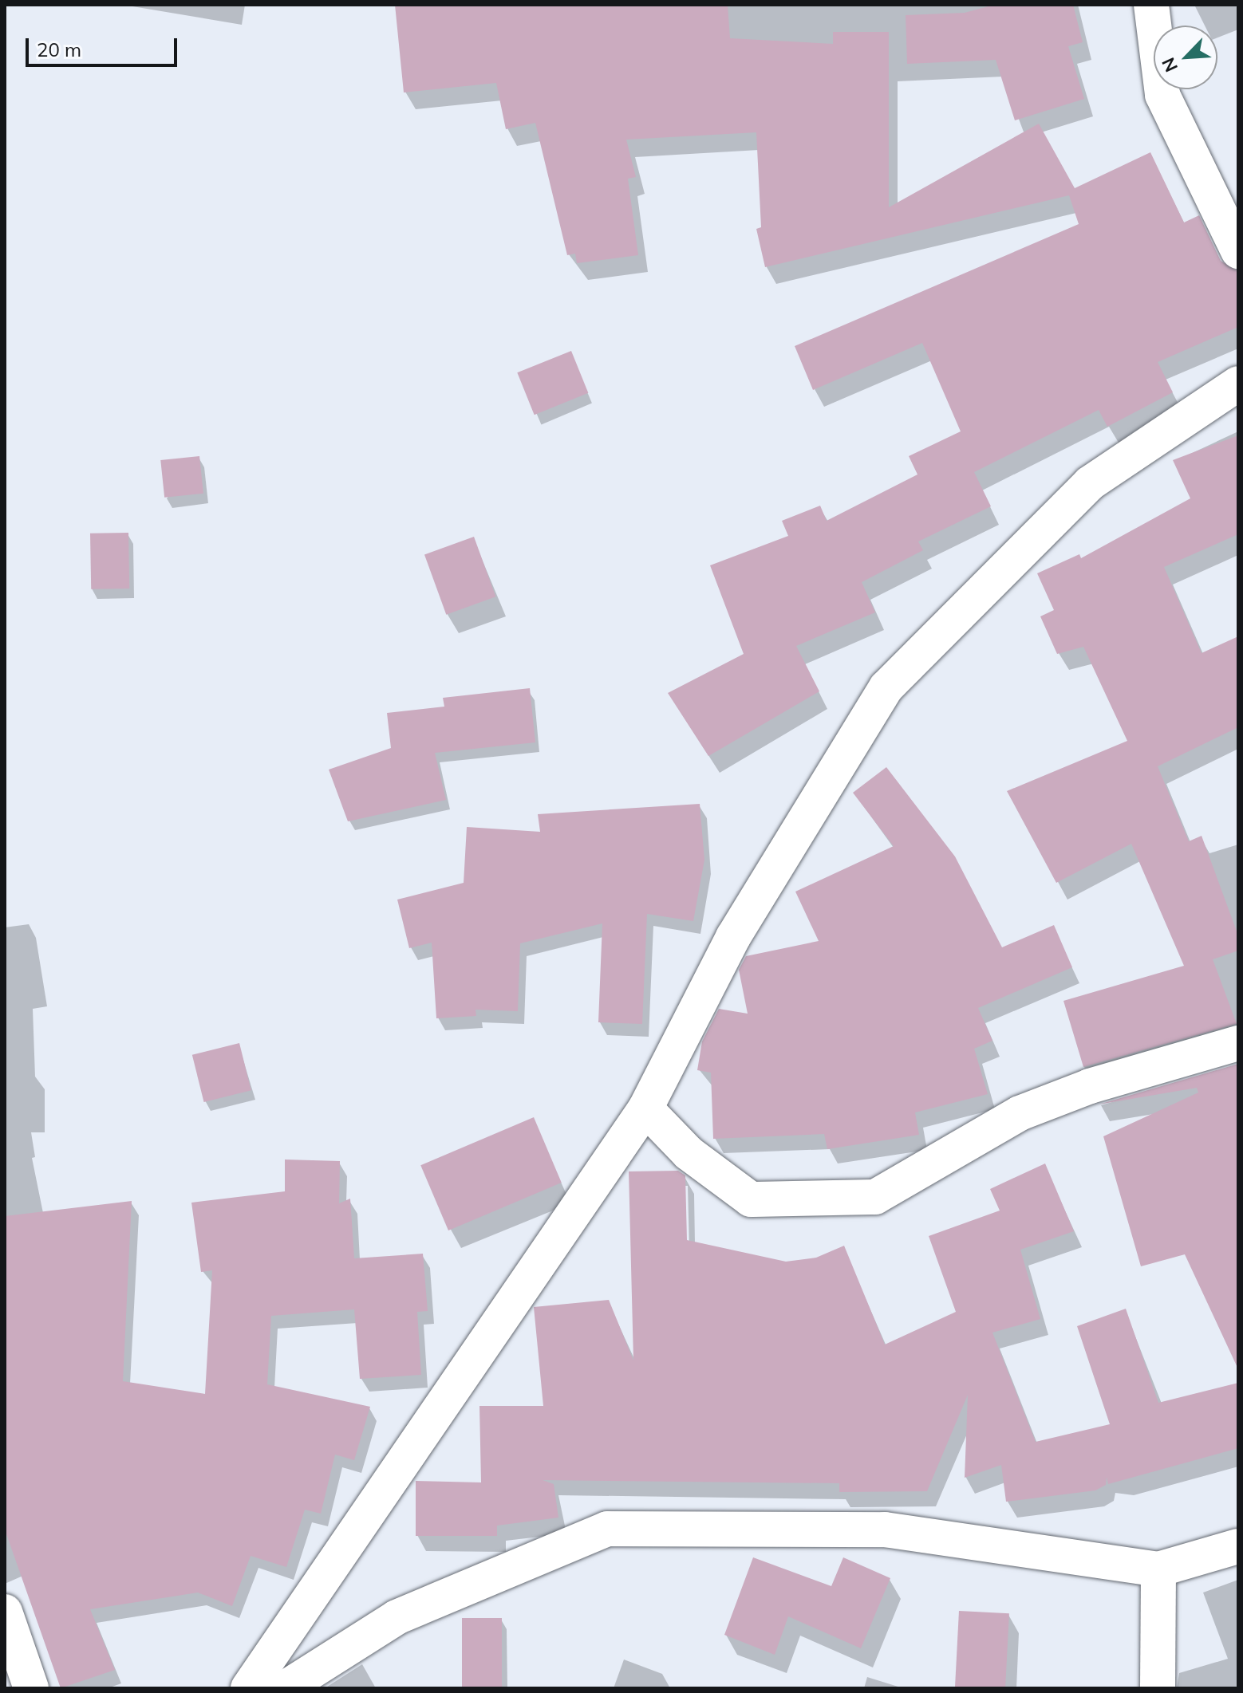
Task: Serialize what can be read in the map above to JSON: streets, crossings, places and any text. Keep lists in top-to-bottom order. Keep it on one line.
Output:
{"scale_bar":"20 m","north":"bottom left"}
